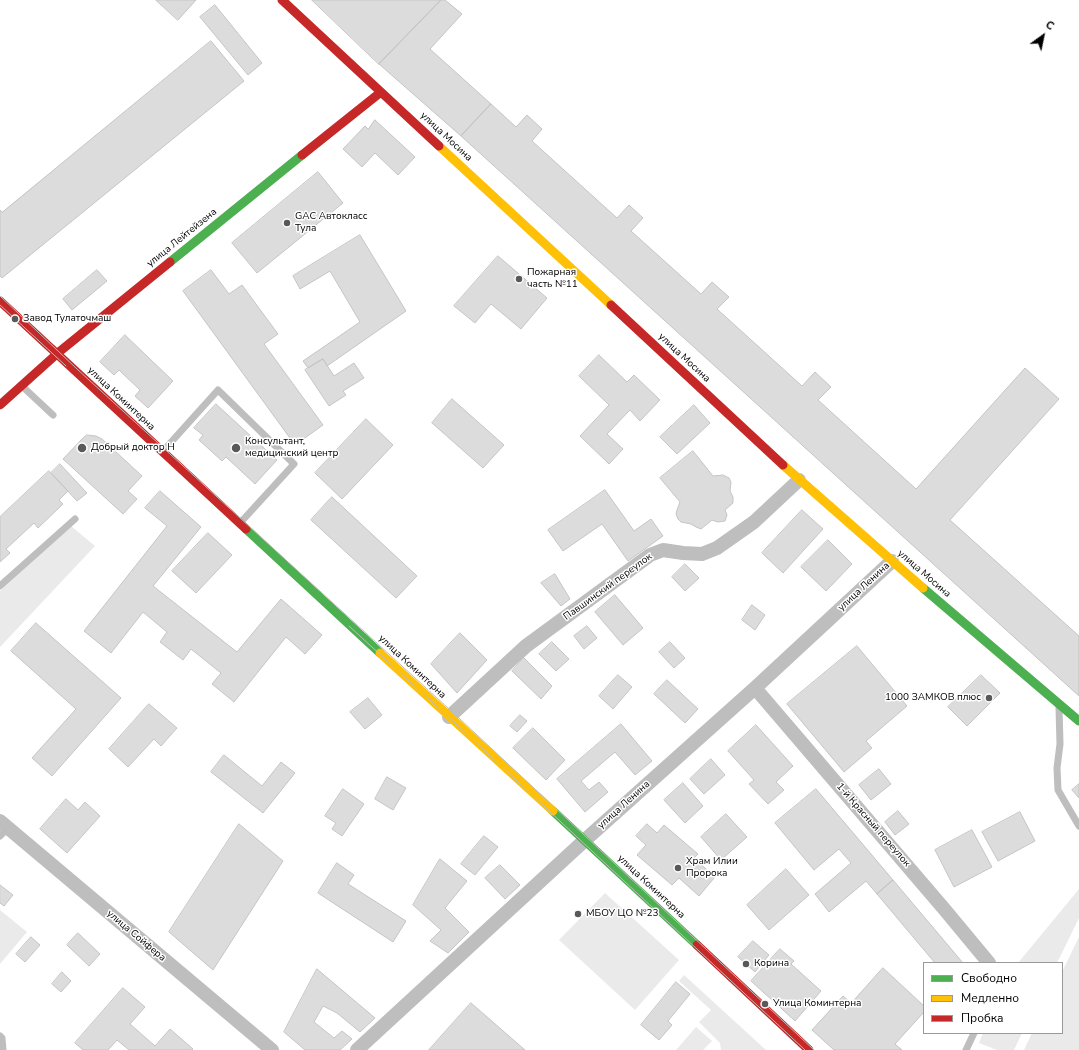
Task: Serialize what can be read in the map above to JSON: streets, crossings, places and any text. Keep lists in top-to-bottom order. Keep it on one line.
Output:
{"streets":{"street":["улица Мосина","улица Лейтейзена","улица Коминтерна","Павшинский переулок","улица Ленина","1-й Красный переулок","улица Сойфера"]},"crossings":[["улица Мосина","улица Лейтейзена"],["улица Мосина","Павшинский переулок"],["улица Мосина","улица Ленина"],["улица Лейтейзена","улица Коминтерна"],["улица Коминтерна","Павшинский переулок"],["улица Коминтерна","улица Ленина"],["улица Ленина","1-й Красный переулок"]],"places":["GAC Автокласс Тула","Пожарная часть №11","Завод Тулаточмаш","Добрый доктор Н","Консультант, медицинский центр","1000 ЗАМКОВ плюс","Храм Илии Пророка","МБОУ ЦО №23","Корина","Улица Коминтерна"],"legend":["Свободно","Медленно","Пробка"],"north":"top right"}
